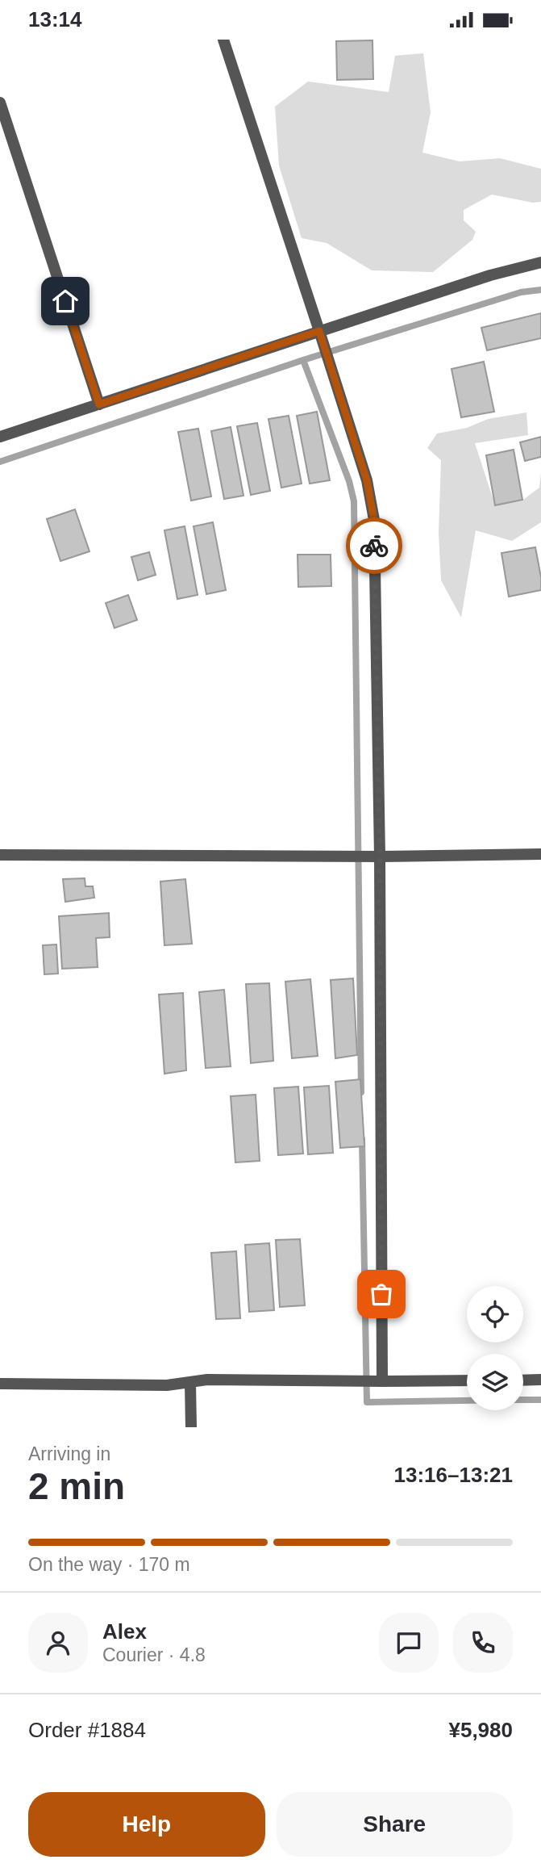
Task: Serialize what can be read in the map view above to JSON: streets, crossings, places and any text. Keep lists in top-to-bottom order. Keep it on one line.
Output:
{"page":{"status":"13:14","heading":["2 min","Arriving in","13:16–13:21"],"panel":["Alex","Courier · 4.8","Order #1884","¥5,980"],"bar":"On the way · 170 m","buttons":["Help","Share"]}}
